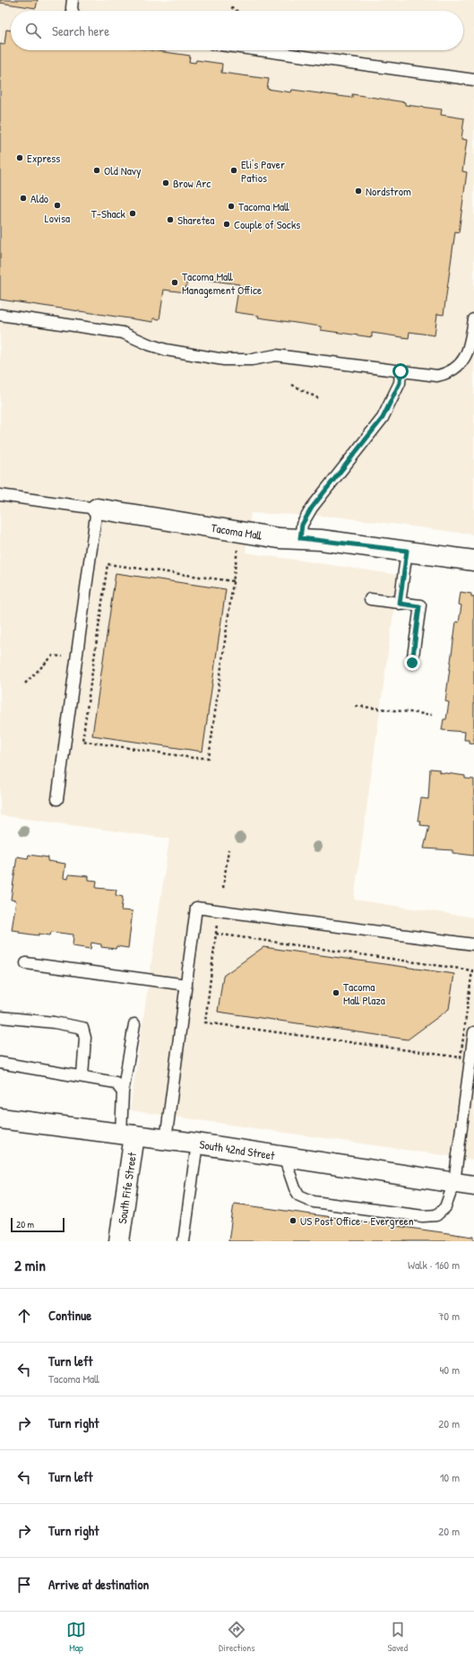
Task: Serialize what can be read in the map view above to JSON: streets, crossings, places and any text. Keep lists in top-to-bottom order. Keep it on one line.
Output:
{"streets":{"street":["Tacoma Mall","South 42nd Street","South Fife Street"]},"crossings":[["South 42nd Street","South Fife Street"]],"places":["Express","Old Navy","Eli's Paver Patios","Brow Arc","Nordstrom","Aldo","Lovisa","Tacoma Mall","T-Shack","Sharetea","Couple of Socks","Tacoma Mall Management Office","Tacoma Mall Plaza","US Post Office - Evergreen"],"scale_bar":"20 m","page":{"search":"Search here","scale":"20 m","heading":["2 min","Walk · 160 m"],"list":[["Continue","70 m"],["Turn left","Tacoma Mall","40 m"],["Turn right","20 m"],["Turn left","10 m"],["Turn right","20 m"],"Arrive at destination"],"nav":["Map","Directions","Saved"]}}
